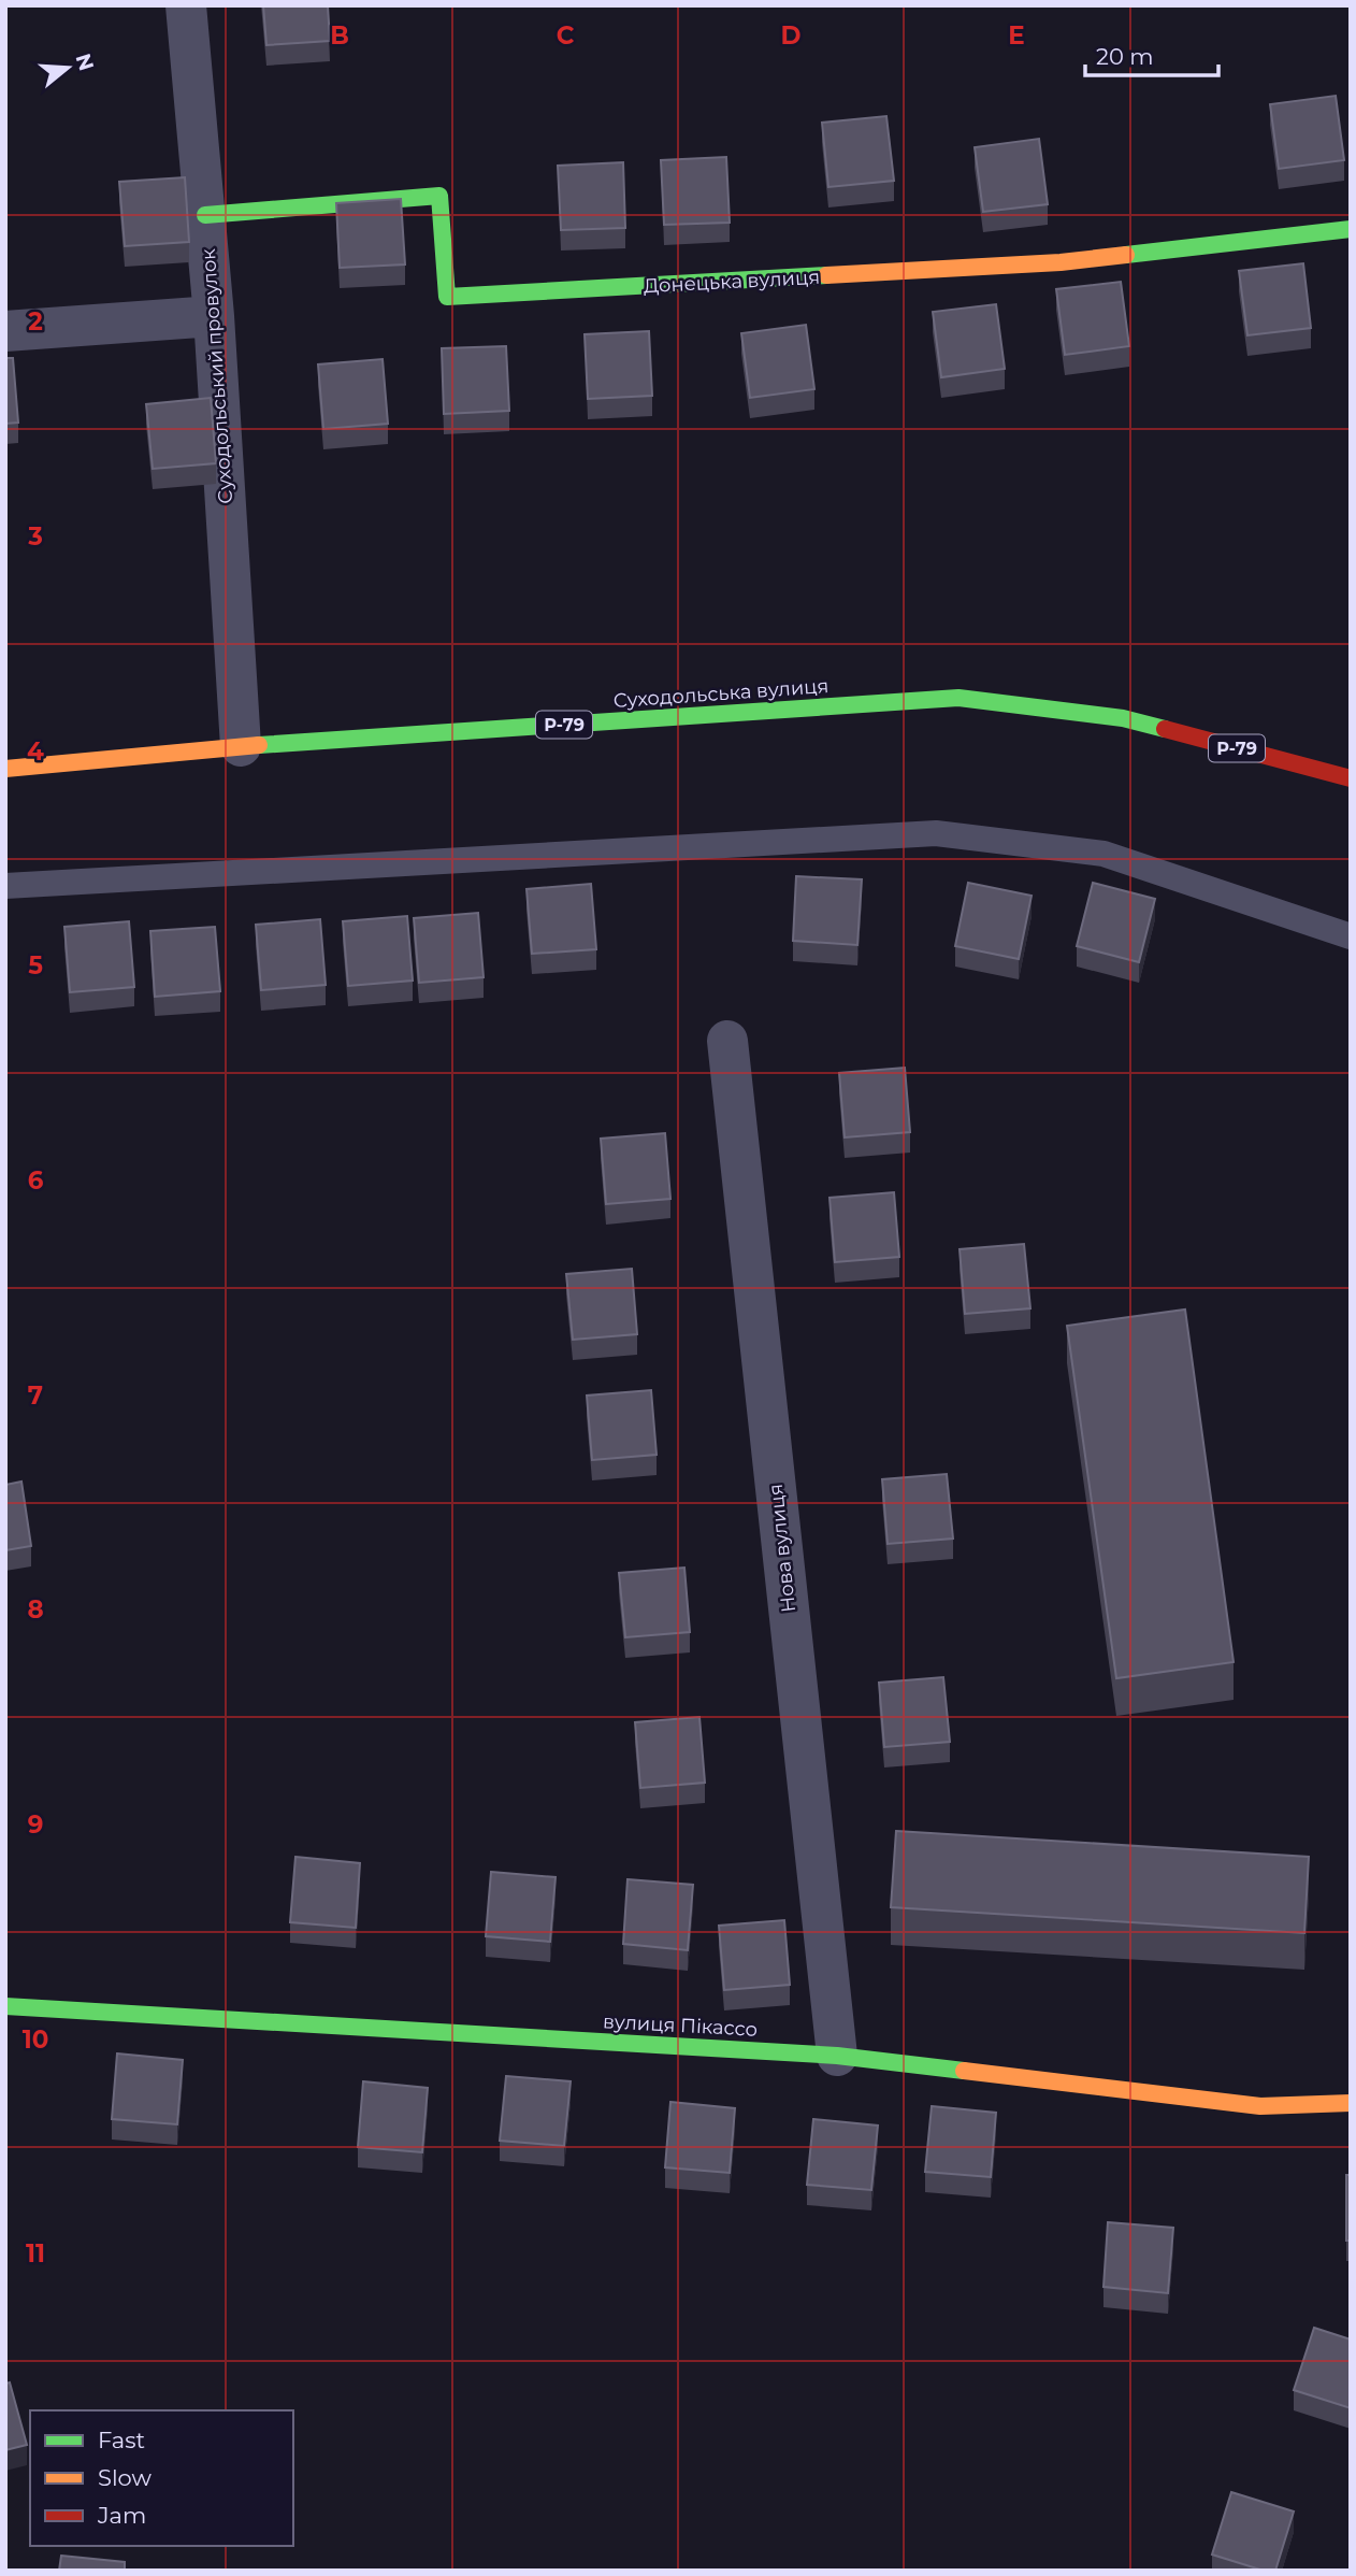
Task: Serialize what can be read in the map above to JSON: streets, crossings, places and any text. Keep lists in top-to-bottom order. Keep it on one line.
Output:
{"streets":{"street":["Донецька вулиця","Суходольський провулок","Суходольська вулиця","Р-79","Нова вулиця","вулиця Пікассо"]},"crossings":[["Донецька вулиця","Суходольський провулок"],["Суходольський провулок","Суходольська вулиця"],["Нова вулиця","вулиця Пікассо"]],"legend":["Fast","Slow","Jam"],"scale_bar":"20 m","north":"right","grid":{"columns":["B","C","D","E"],"rows":["2","3","4","5","6","7","8","9","10","11"]}}
